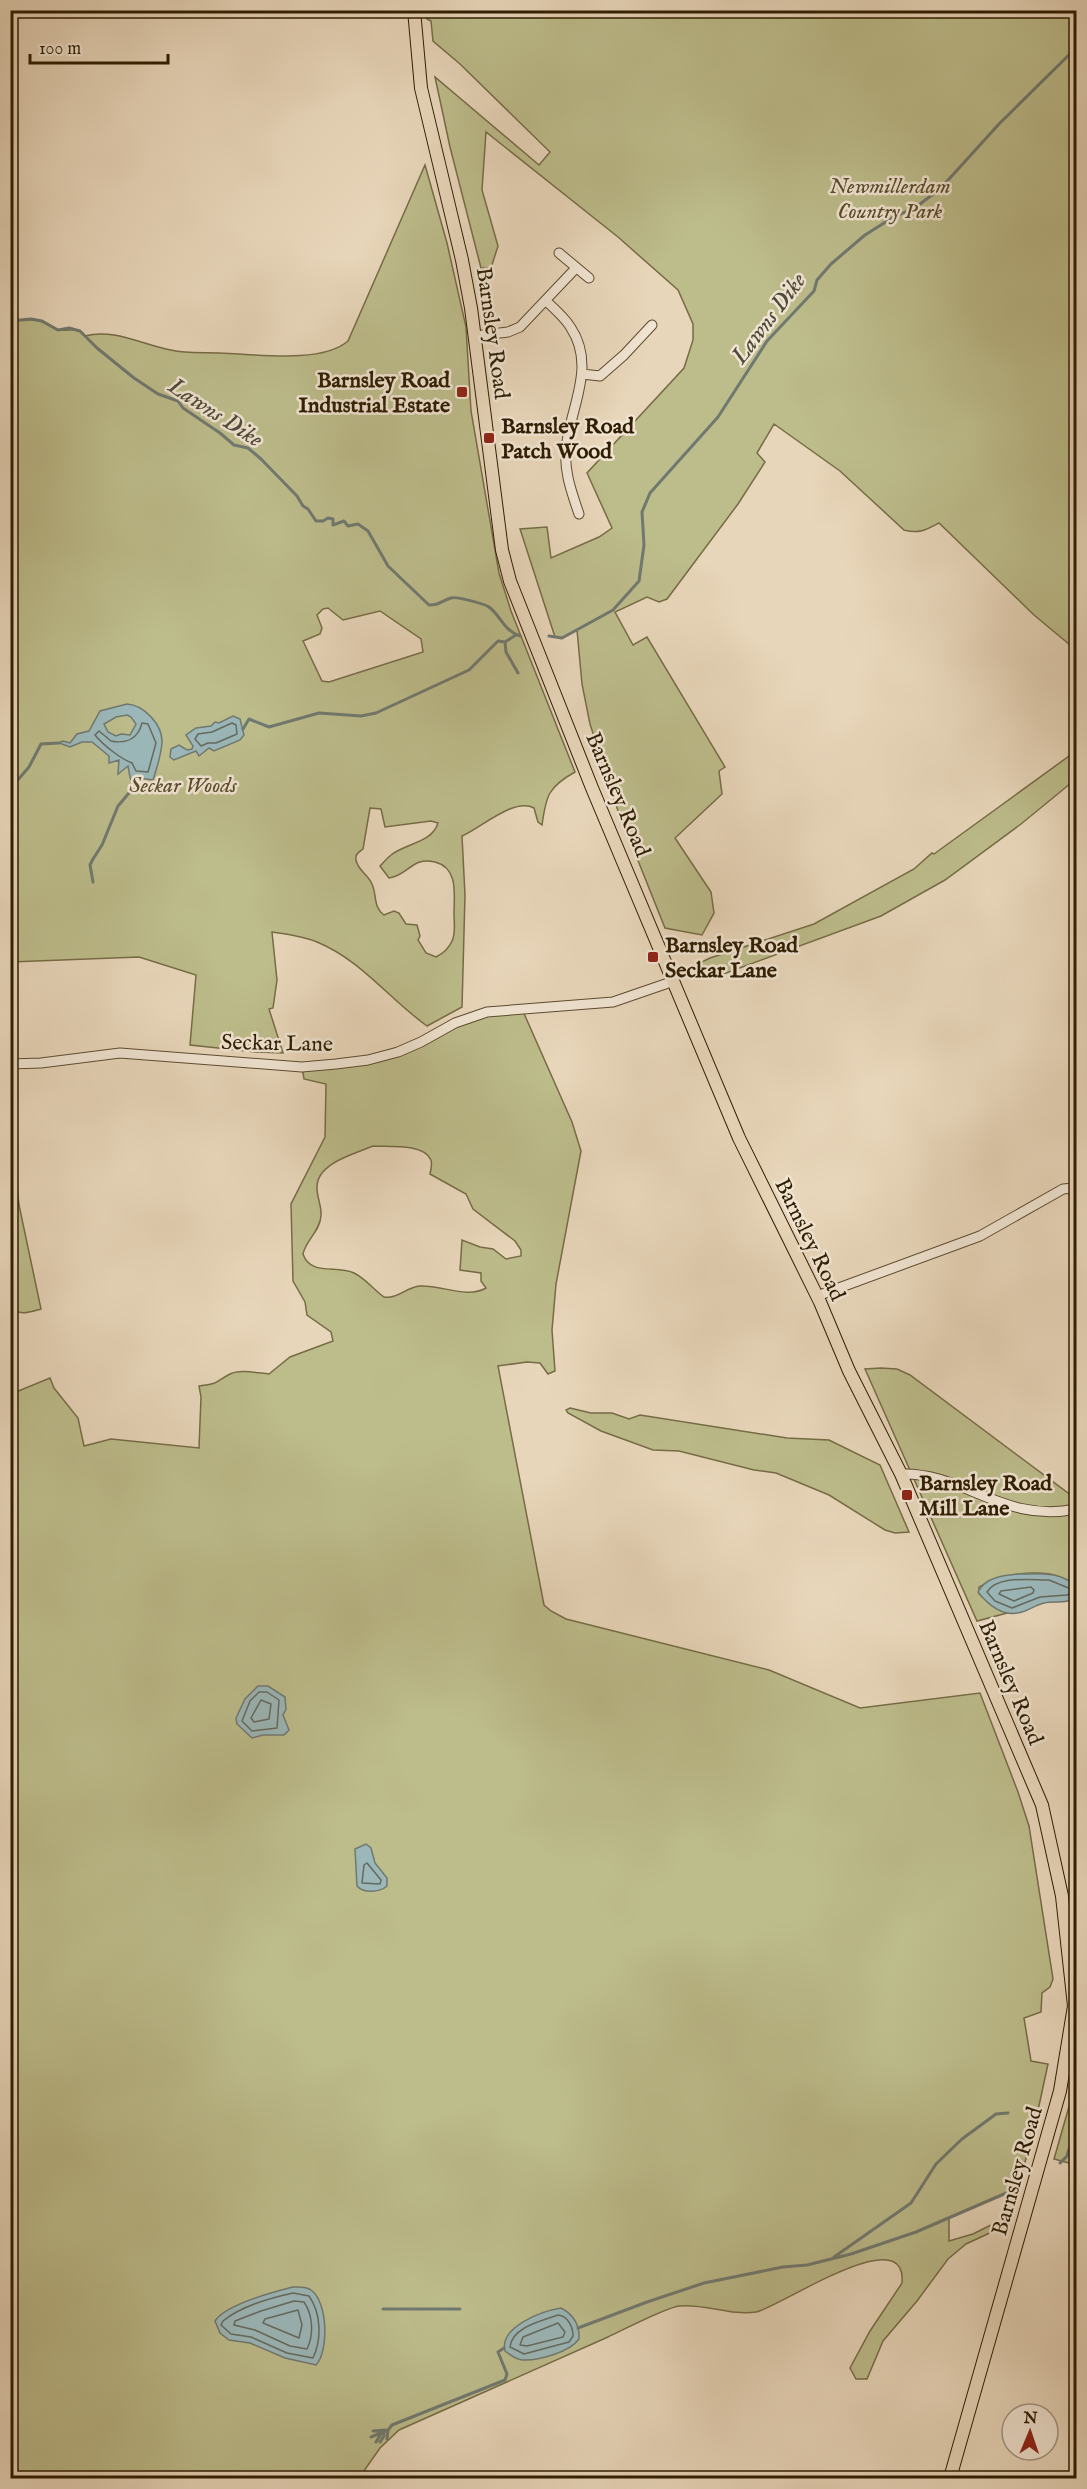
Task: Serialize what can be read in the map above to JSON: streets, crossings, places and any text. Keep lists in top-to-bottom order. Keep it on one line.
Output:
{"streets":{"main road":["Barnsley Road"],"street":["Seckar Lane"]},"crossings":[["Barnsley Road","Seckar Lane"]],"water":["Lawns Dike"],"parks":["Newmillerdam Country Park","Seckar Woods"],"places":{"transit":["Barnsley Road Industrial Estate","Barnsley Road Patch Wood","Barnsley Road Seckar Lane","Barnsley Road Mill Lane"]},"scale_bar":"100 m","north":"top"}
